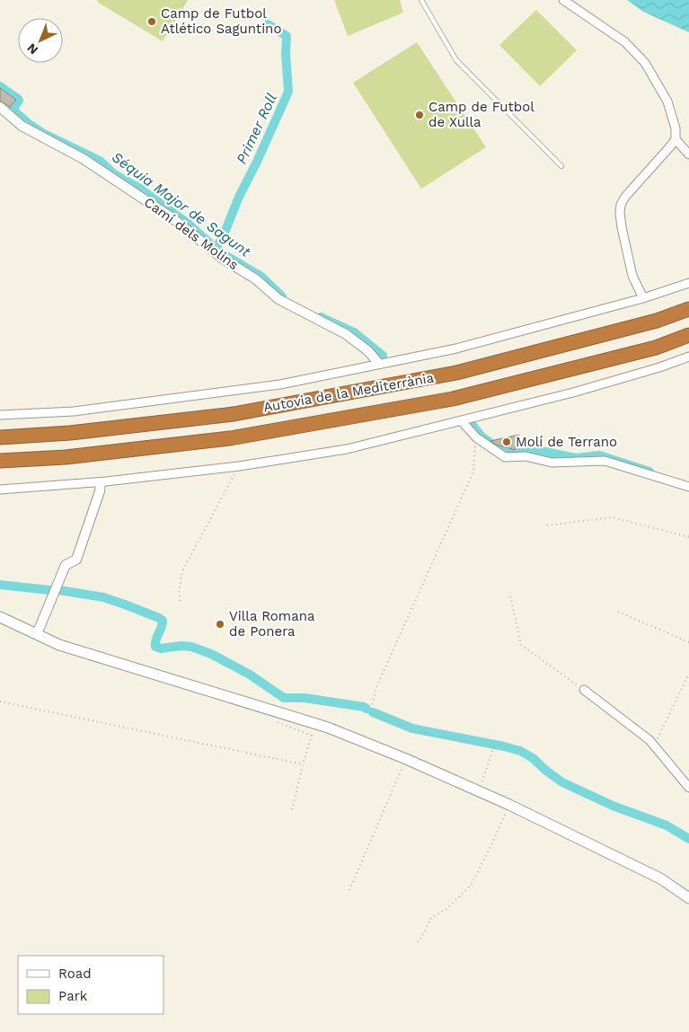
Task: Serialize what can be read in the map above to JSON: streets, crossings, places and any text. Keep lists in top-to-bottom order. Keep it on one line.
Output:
{"streets":{"highway":["Autovia de la Mediterrània"],"street":["Camí dels Molins"]},"water":["Primer Roll","Séquia Major de Sagunt"],"places":["Camp de Futbol Atlético Saguntino","Camp de Futbol de Xulla","Molí de Terrano","Villa Romana de Ponera"],"legend":["Road","Park"],"north":"bottom left"}
